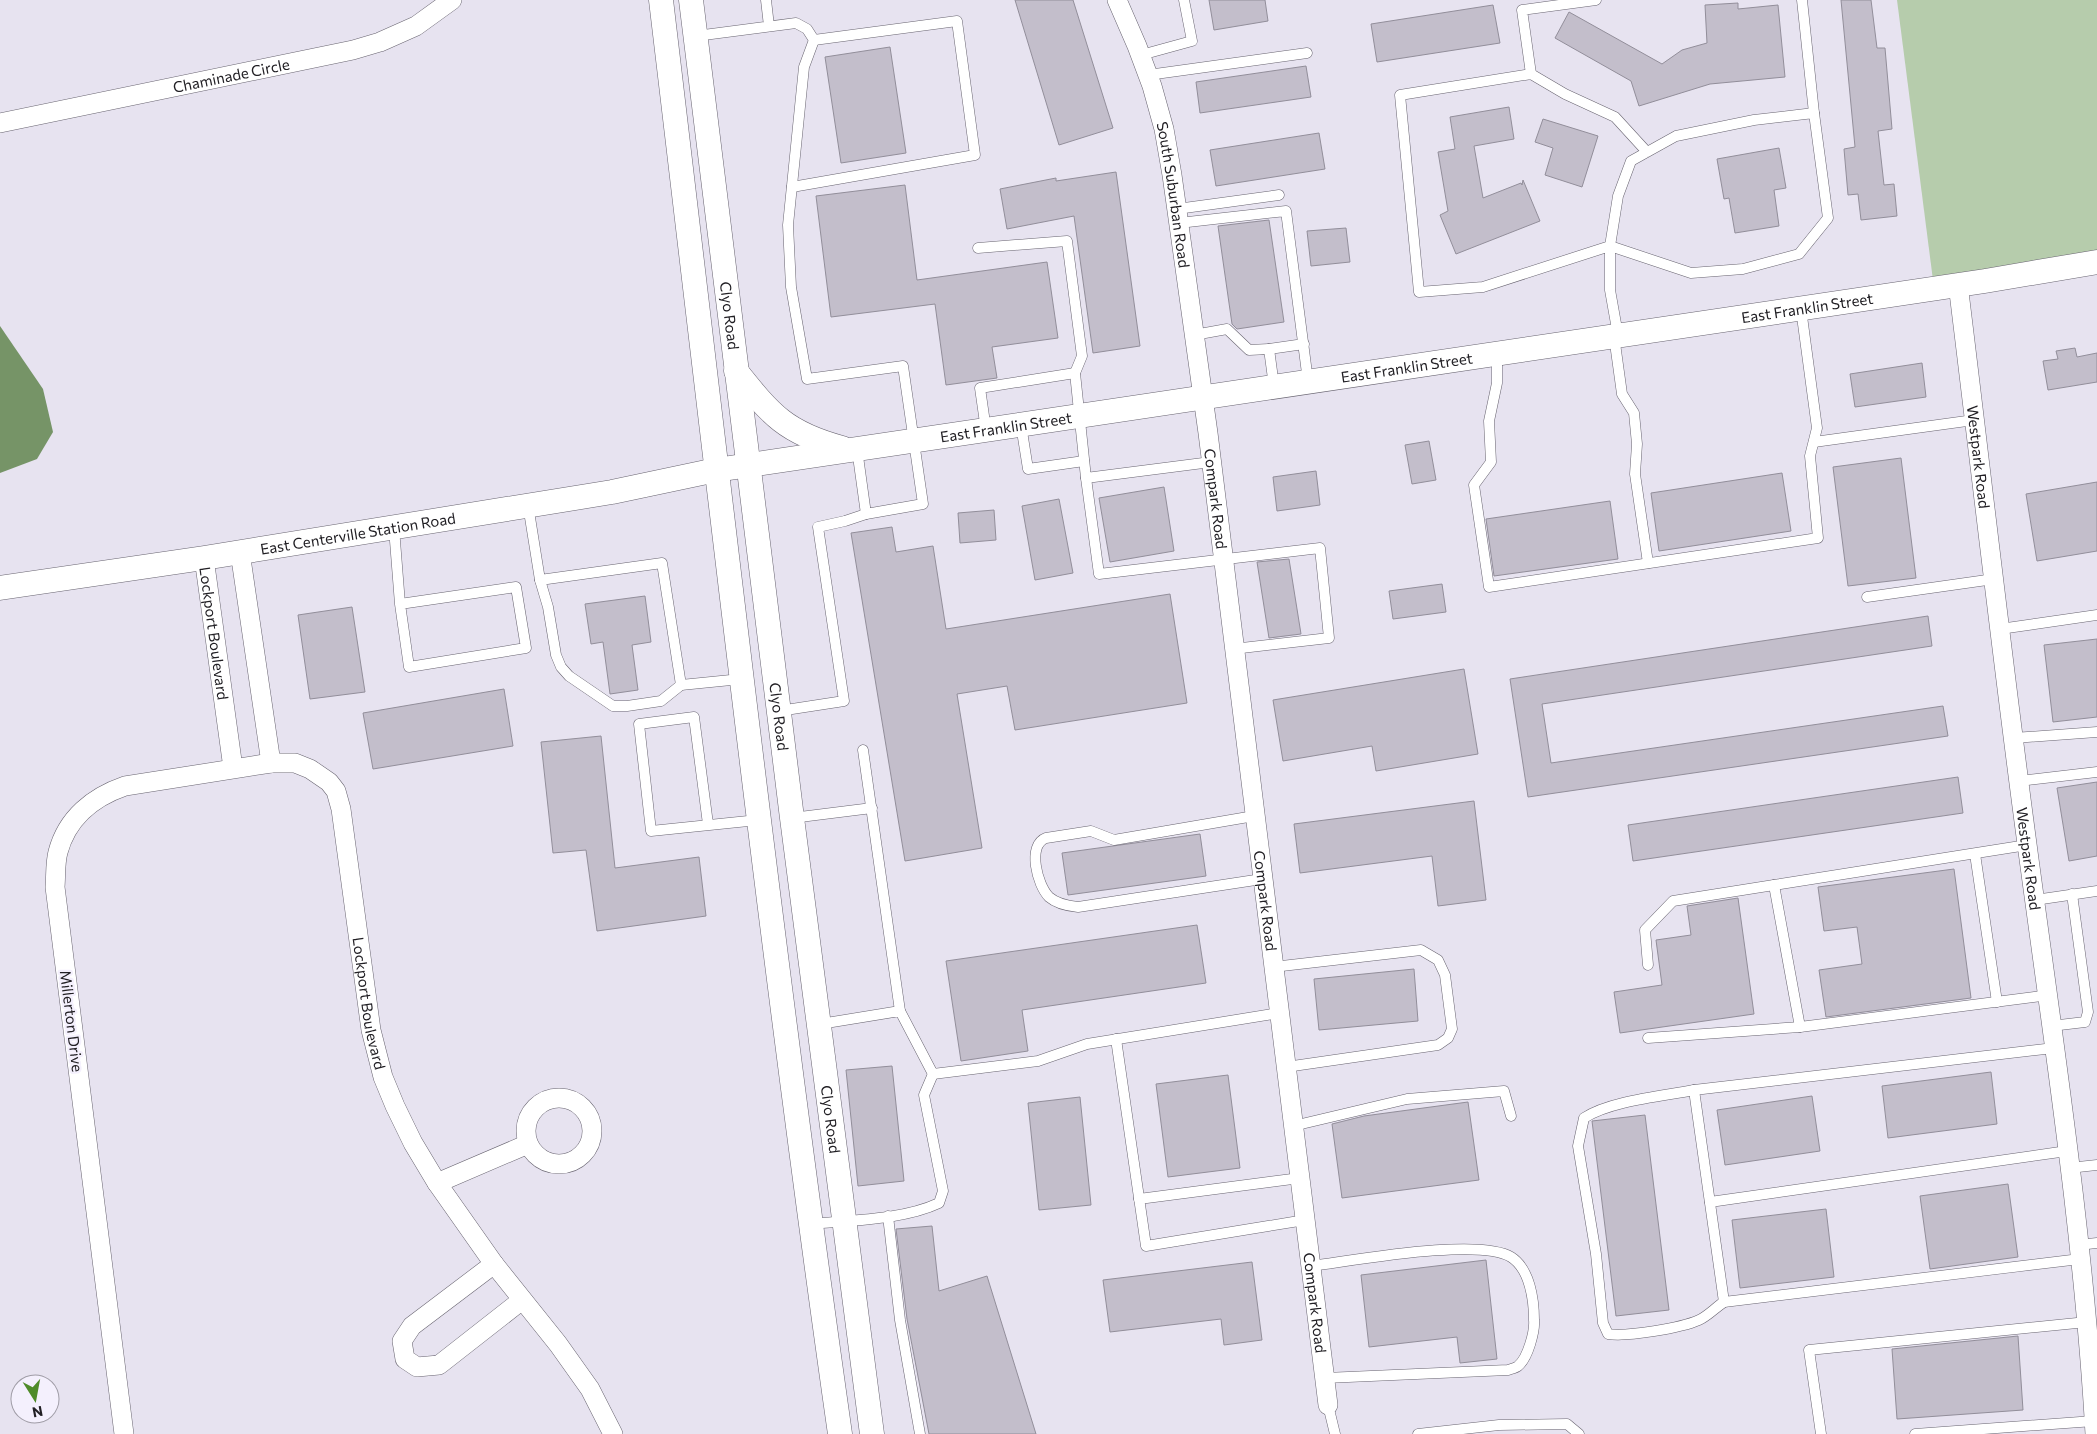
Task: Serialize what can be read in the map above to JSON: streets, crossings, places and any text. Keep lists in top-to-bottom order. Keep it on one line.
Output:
{"streets":{"street":["Chaminade Circle","South Suburban Road","East Franklin Street","Clyo Road","Westpark Road","Compark Road","East Centerville Station Road","Lockport Boulevard","Millerton Drive"]},"crossings":[["South Suburban Road","East Franklin Street"],["South Suburban Road","Compark Road"],["East Franklin Street","Clyo Road"],["East Franklin Street","Westpark Road"],["East Franklin Street","Compark Road"],["East Franklin Street","East Centerville Station Road"],["East Centerville Station Road","Lockport Boulevard"],["Lockport Boulevard","Millerton Drive"]],"north":"bottom"}
